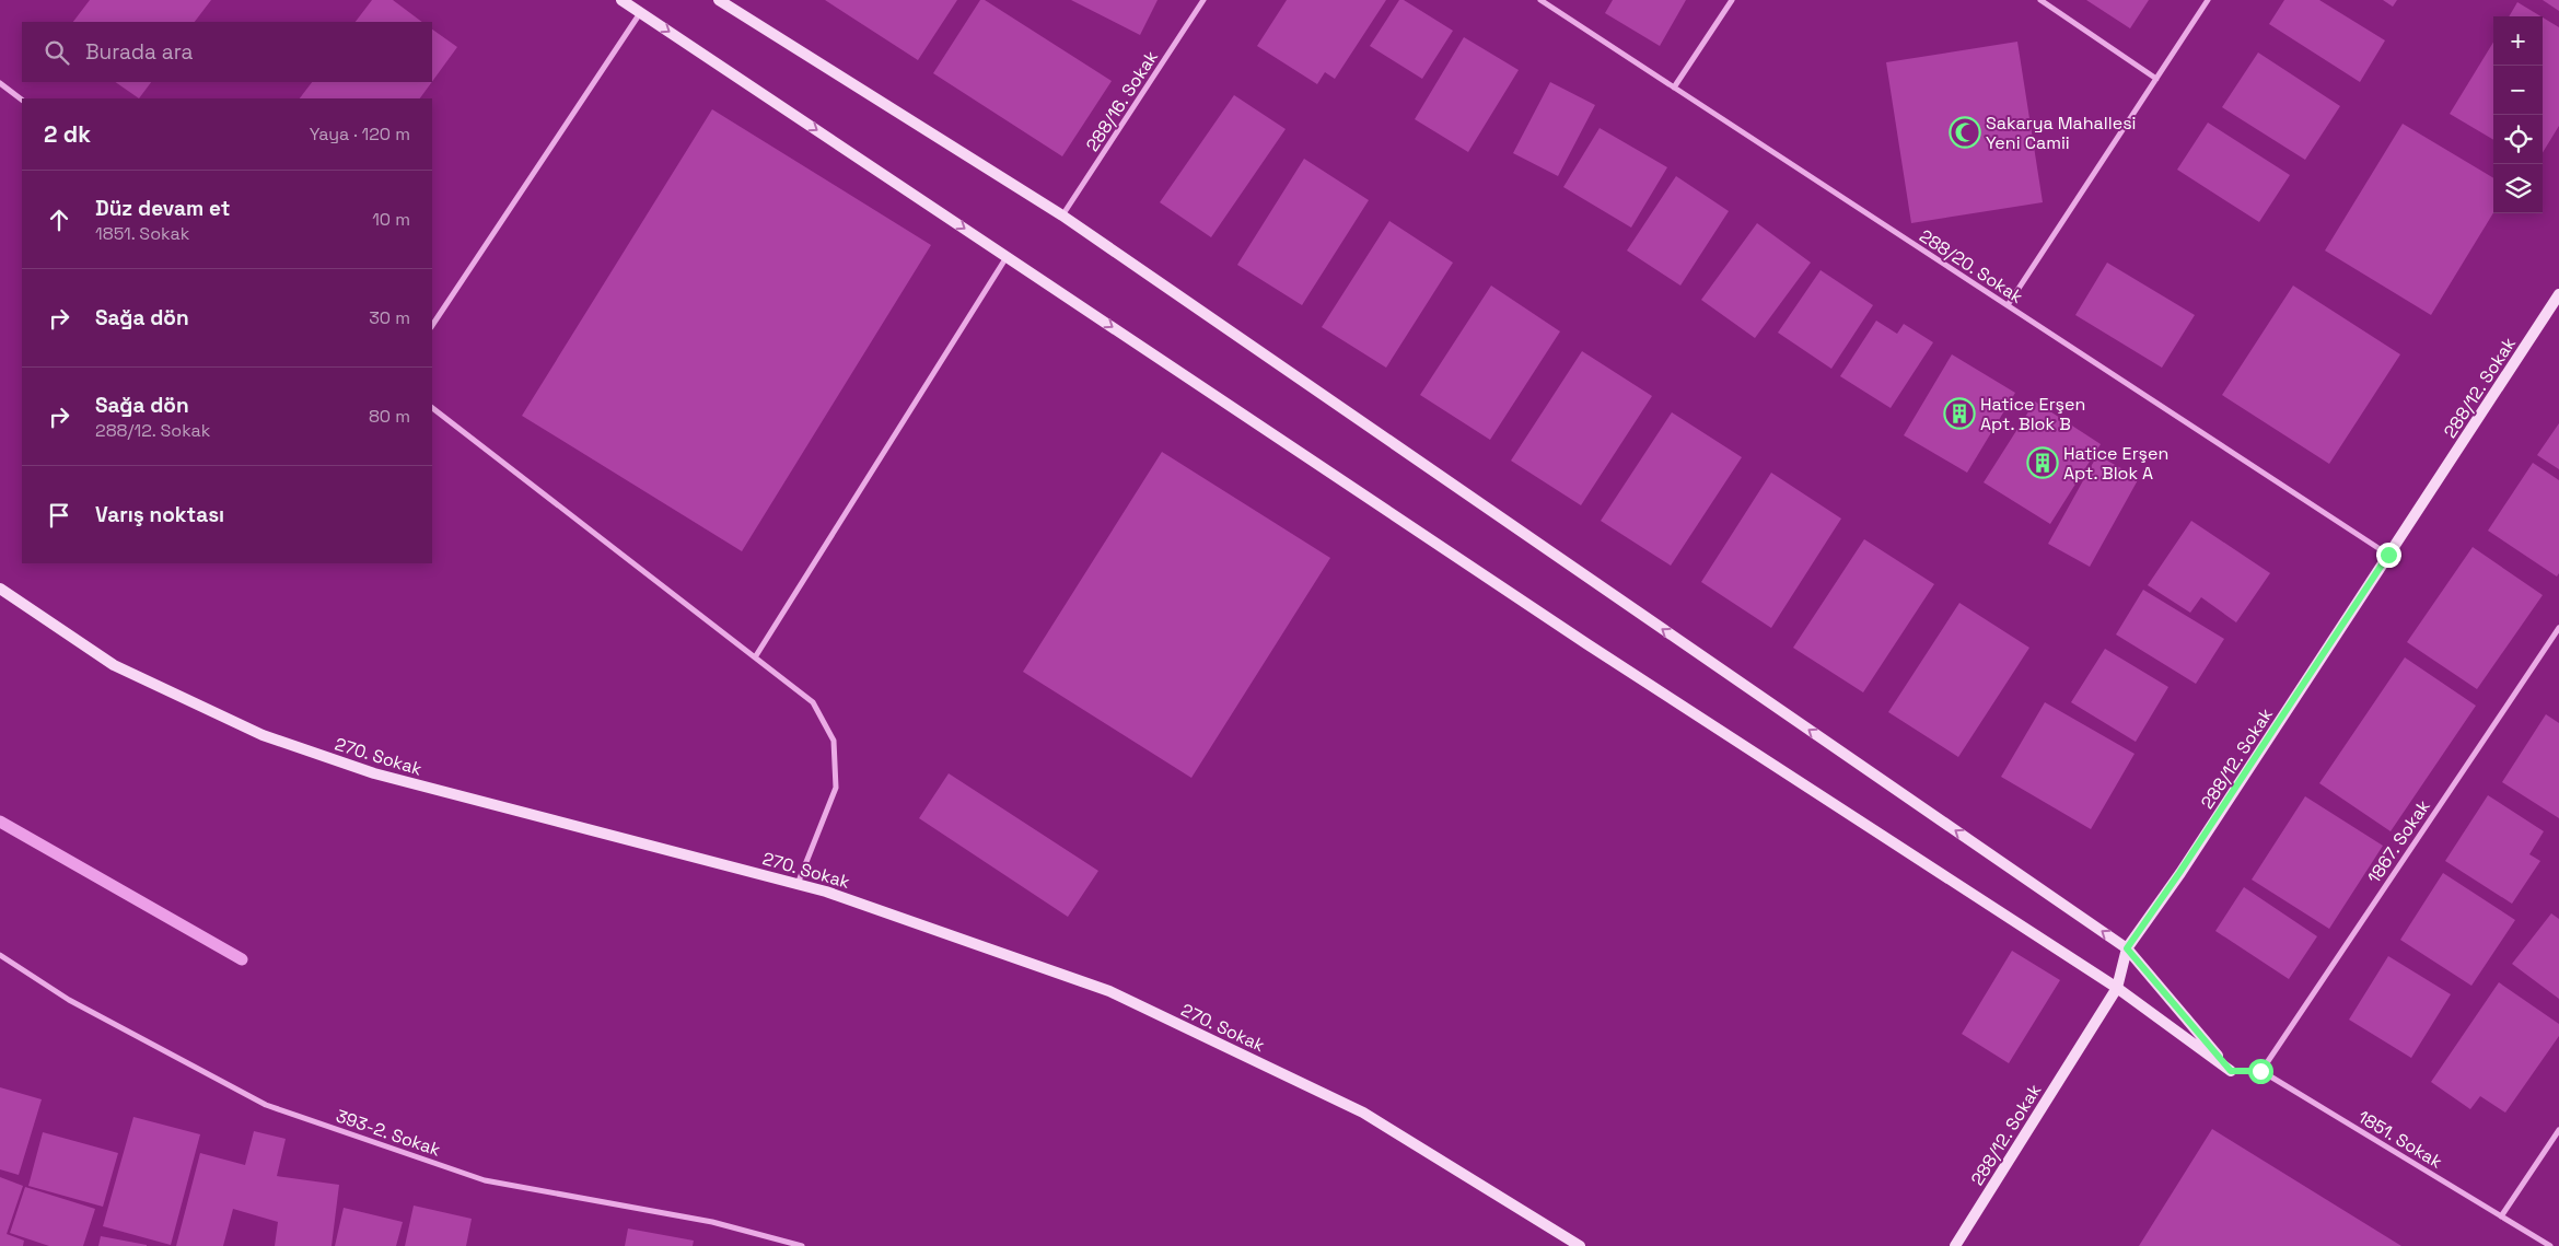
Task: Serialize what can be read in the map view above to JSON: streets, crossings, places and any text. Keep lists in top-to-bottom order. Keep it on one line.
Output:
{"streets":{"street":["288/16. Sokak","288/20. Sokak","288/12. Sokak","270. Sokak","1867. Sokak","393-2. Sokak","1851. Sokak"]},"crossings":[["288/20. Sokak","288/12. Sokak"],["1867. Sokak","1851. Sokak"]],"places":{"mosque":["Sakarya Mahallesi Yeni Camii"],"building":["Hatice Erşen Apt. Blok B","Hatice Erşen Apt. Blok A"]},"page":{"map_buttons":["+","−"],"search":"Burada ara","heading":["2 dk","Yaya · 120 m"],"list":[["Düz devam et","1851. Sokak","10 m"],["Sağa dön","30 m"],["Sağa dön","288/12. Sokak","80 m"],"Varış noktası"]}}
